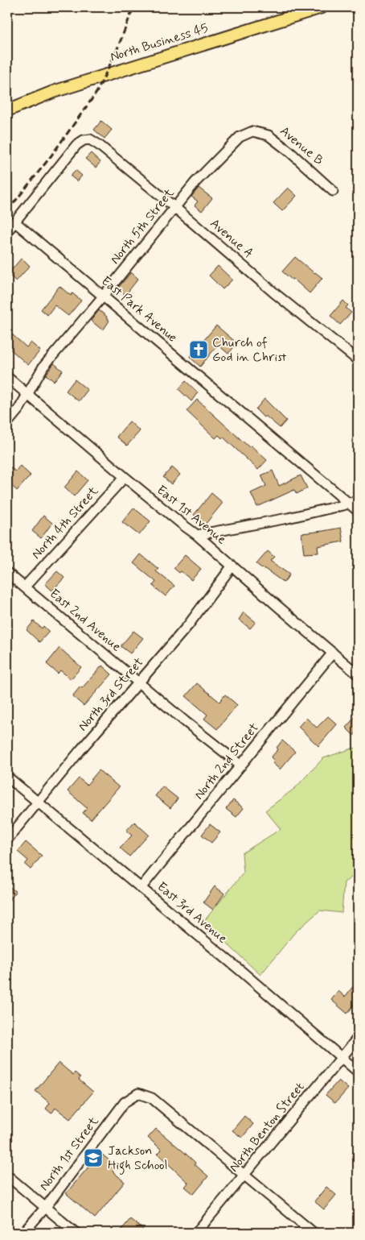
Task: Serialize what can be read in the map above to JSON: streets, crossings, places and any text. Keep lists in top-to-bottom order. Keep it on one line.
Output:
{"streets":{"main road":["North Business 45"],"street":["Avenue B","North 5th Street","Avenue A","East Park Avenue","East 1st Avenue","North 4th Street","East 2nd Avenue","North 3rd Street","North 2nd Street","East 3rd Avenue","North Benton Street","North 1st Street"]},"crossings":[["Avenue B","North 5th Street"],["North 5th Street","Avenue A"],["North 5th Street","East Park Avenue"],["North 5th Street","East 1st Avenue"],["Avenue A","East Park Avenue"],["East 1st Avenue","North 4th Street"],["East 1st Avenue","North 3rd Street"],["East 1st Avenue","North 2nd Street"],["North 4th Street","East 2nd Avenue"],["East 2nd Avenue","North 3rd Street"],["East 2nd Avenue","North 2nd Street"],["North 3rd Street","East 3rd Avenue"],["North 2nd Street","East 3rd Avenue"],["East 3rd Avenue","North Benton Street"],["North Benton Street","North 1st Street"]],"places":{"church":["Church of God in Christ"],"school or university":["Jackson High School"]}}
